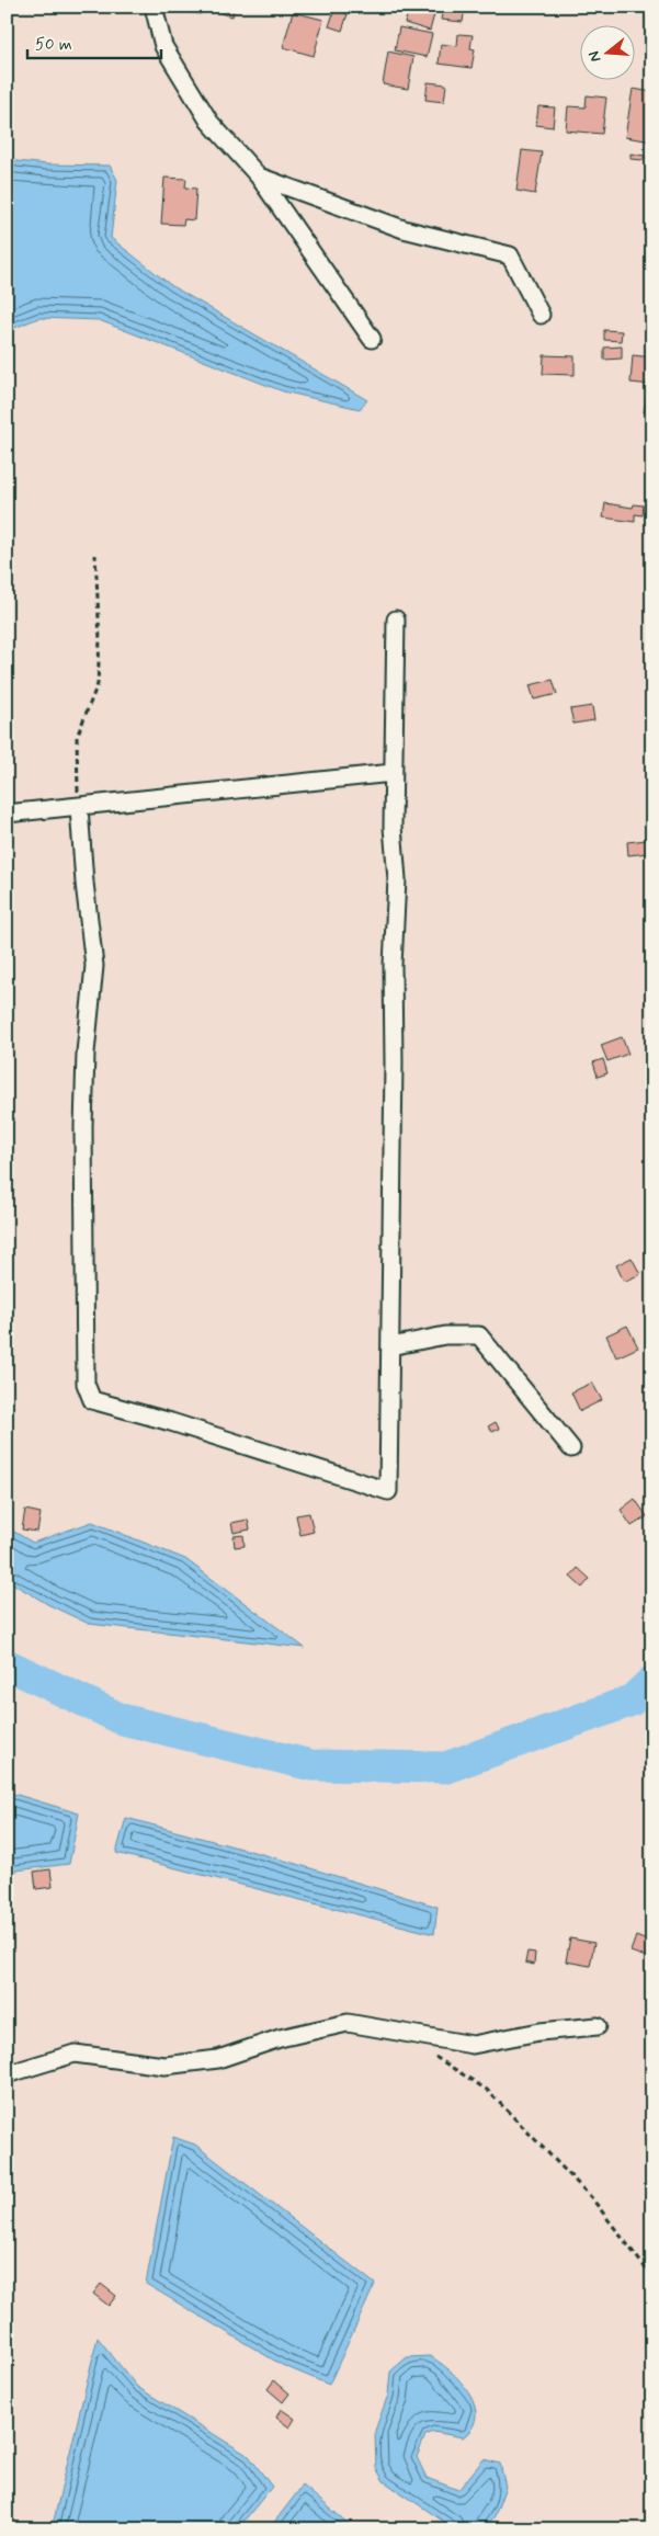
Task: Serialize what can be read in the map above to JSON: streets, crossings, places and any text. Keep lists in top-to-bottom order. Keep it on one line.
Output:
{"scale_bar":"50 m","north":"left"}
